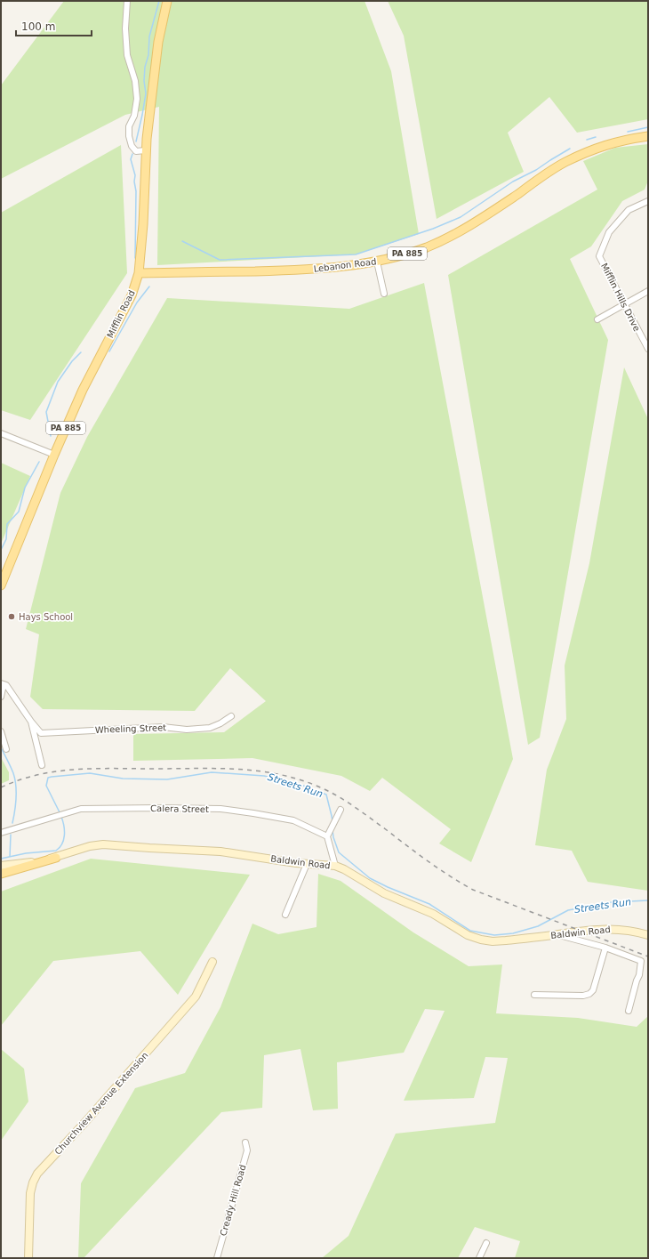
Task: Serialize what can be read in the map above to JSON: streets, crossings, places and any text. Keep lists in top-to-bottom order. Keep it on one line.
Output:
{"streets":{"main road":["PA 885","Lebanon Road","Mifflin Road","Baldwin Road","Churchview Avenue Extension"],"street":["Mifflin Hills Drive","Wheeling Street","Calera Street","Cready Hill Road"]},"crossings":[["Lebanon Road","Mifflin Road"]],"water":["Streets Run"],"places":["Hays School"],"scale_bar":"100 m"}
